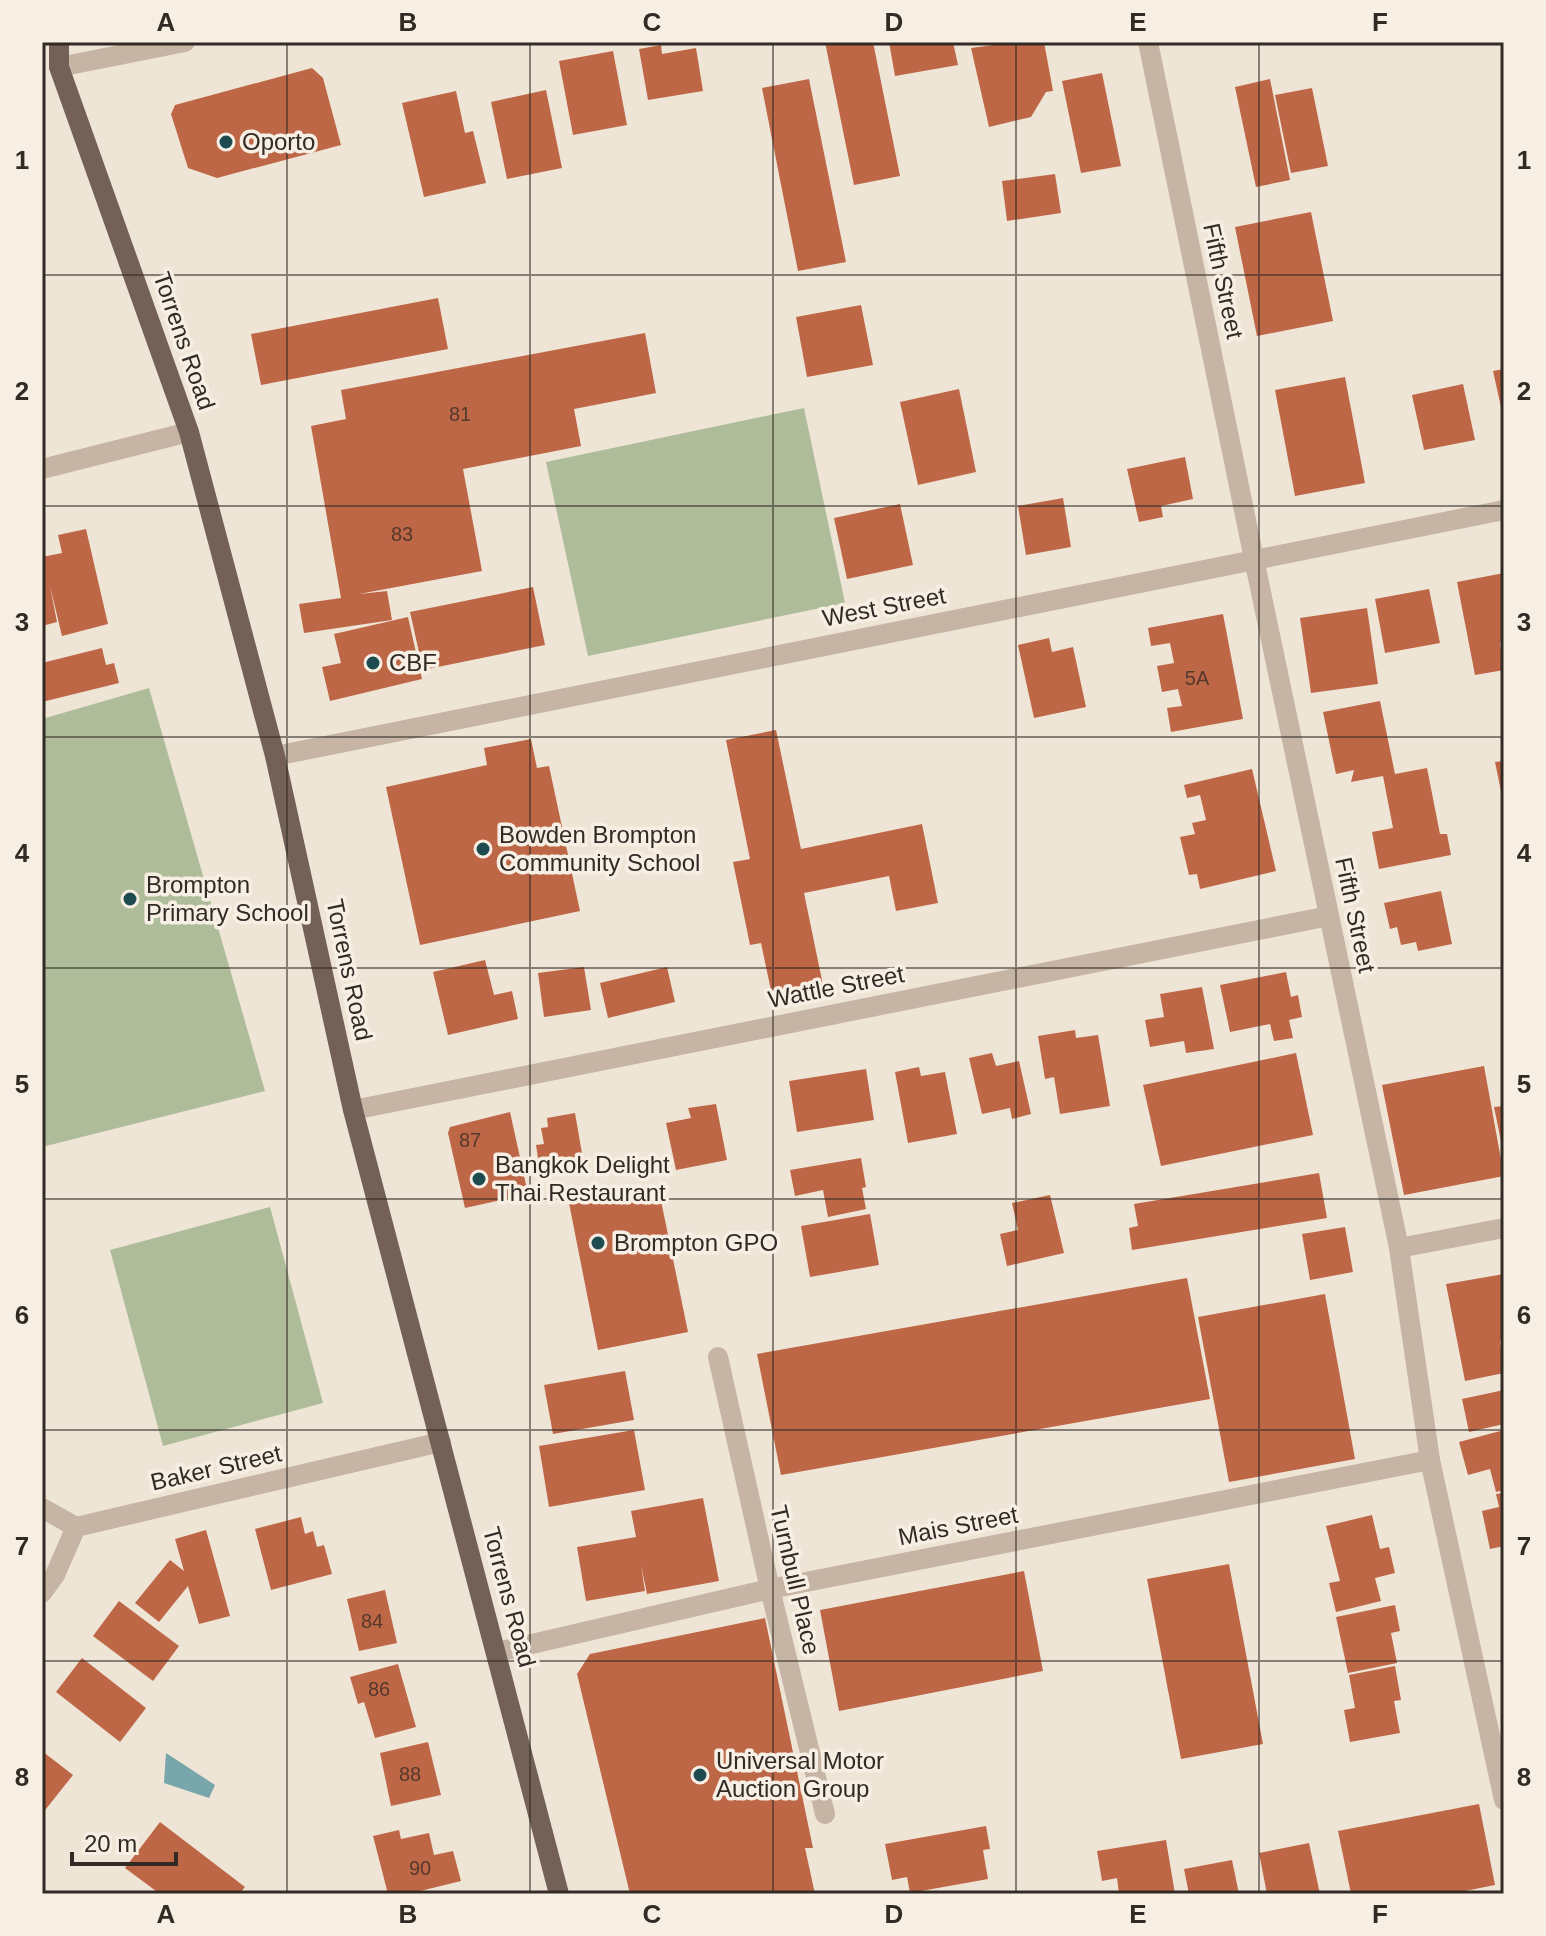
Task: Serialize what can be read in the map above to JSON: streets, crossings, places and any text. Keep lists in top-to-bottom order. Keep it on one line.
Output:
{"streets":{"main road":["Torrens Road"],"street":["Fifth Street","West Street","Wattle Street","Baker Street","Mais Street","Turnbull Place"]},"crossings":[["Fifth Street","West Street"],["Fifth Street","Wattle Street"],["Fifth Street","Mais Street"],["Torrens Road","West Street"],["Torrens Road","Wattle Street"],["Torrens Road","Baker Street"],["Torrens Road","Mais Street"],["Mais Street","Turnbull Place"]],"places":["Oporto","CBF","Bowden Brompton Community School","Brompton Primary School","Bangkok Delight Thai Restaurant","Brompton GPO","Universal Motor Auction Group"],"house_numbers":["81","83","5A","87","84","86","88","90"],"scale_bar":"20 m","grid":{"columns":["A","B","C","D","E","F"],"rows":["1","2","3","4","5","6","7","8"]}}
